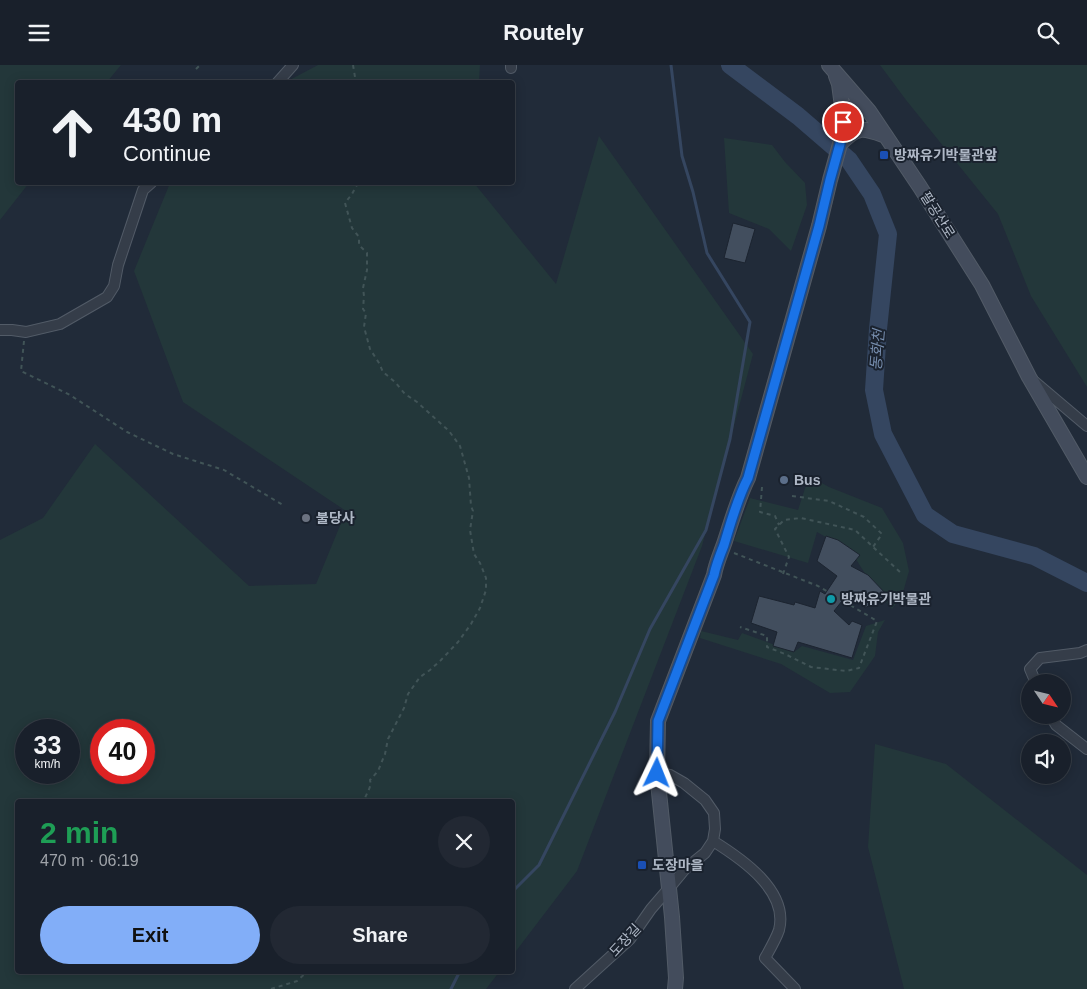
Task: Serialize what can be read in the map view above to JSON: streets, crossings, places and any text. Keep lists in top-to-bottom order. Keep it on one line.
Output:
{"streets":{"street":["팔공산로","도장길"]},"water":["동화천"],"places":{"transit":["방짜유기박물관앞","도장마을"],"other":["Bus","불당사","방짜유기박물관"]},"north":"bottom right","page":{"header":"Routely","turn":["430 m","Continue"],"speed":"33 km/h","limit":"40","heading":["2 min","470 m · 06:19"],"buttons":["Exit","Share"]}}
